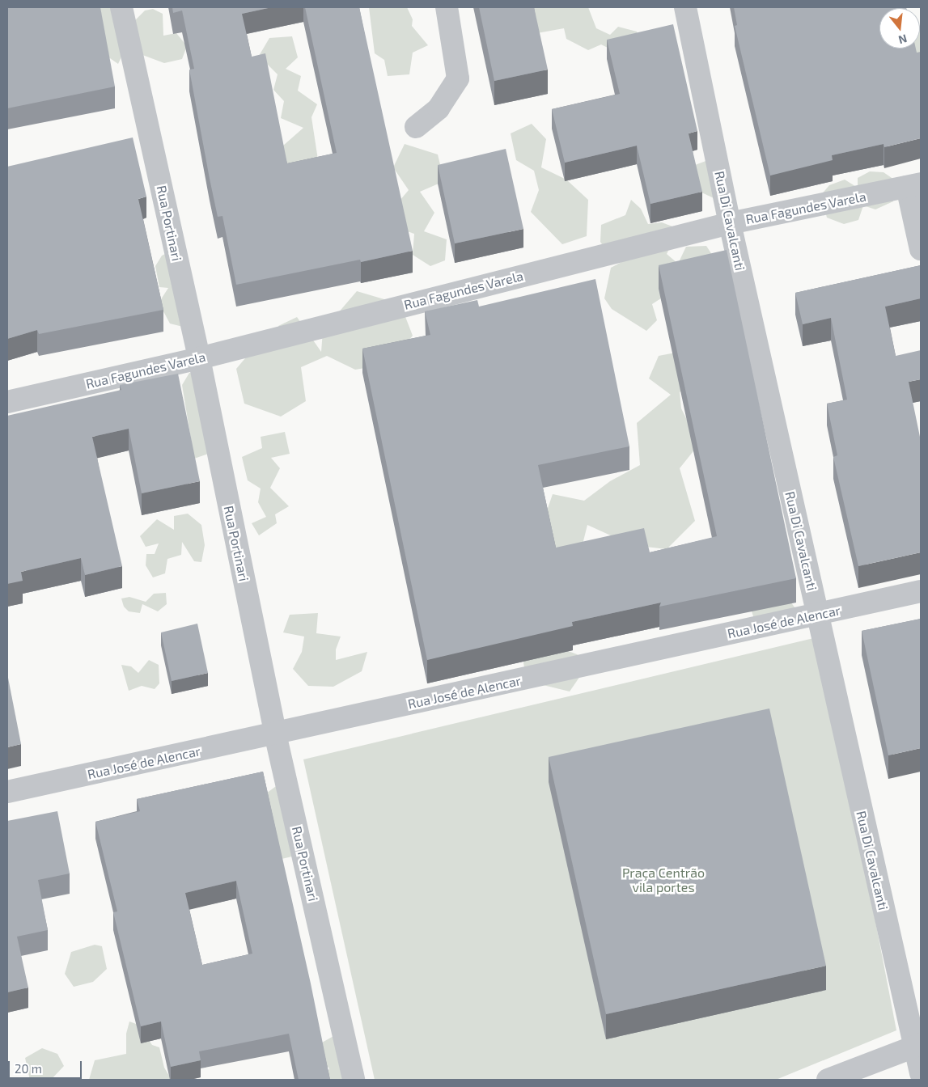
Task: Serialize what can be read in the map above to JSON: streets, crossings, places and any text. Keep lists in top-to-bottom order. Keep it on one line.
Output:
{"streets":{"street":["Rua Fagundes Varela","Rua Di Cavalcanti","Rua Portinari","Rua José de Alencar"]},"crossings":[["Rua Fagundes Varela","Rua Di Cavalcanti"],["Rua Fagundes Varela","Rua Portinari"],["Rua Di Cavalcanti","Rua José de Alencar"],["Rua Portinari","Rua José de Alencar"]],"parks":["Praça Centrão vila portes"],"scale_bar":"20 m","north":"bottom"}
